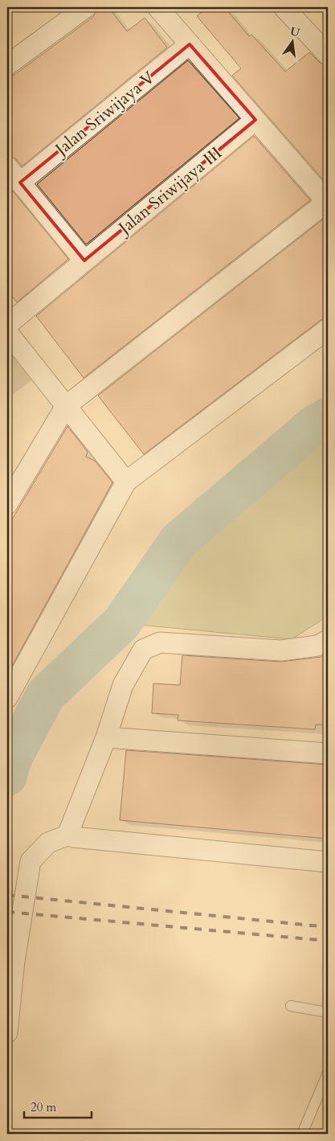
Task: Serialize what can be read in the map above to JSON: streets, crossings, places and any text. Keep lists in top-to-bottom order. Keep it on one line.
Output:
{"streets":{"street":["Jalan Sriwijaya V","Jalan Sriwijaya III"]},"scale_bar":"20 m","north":"top"}
